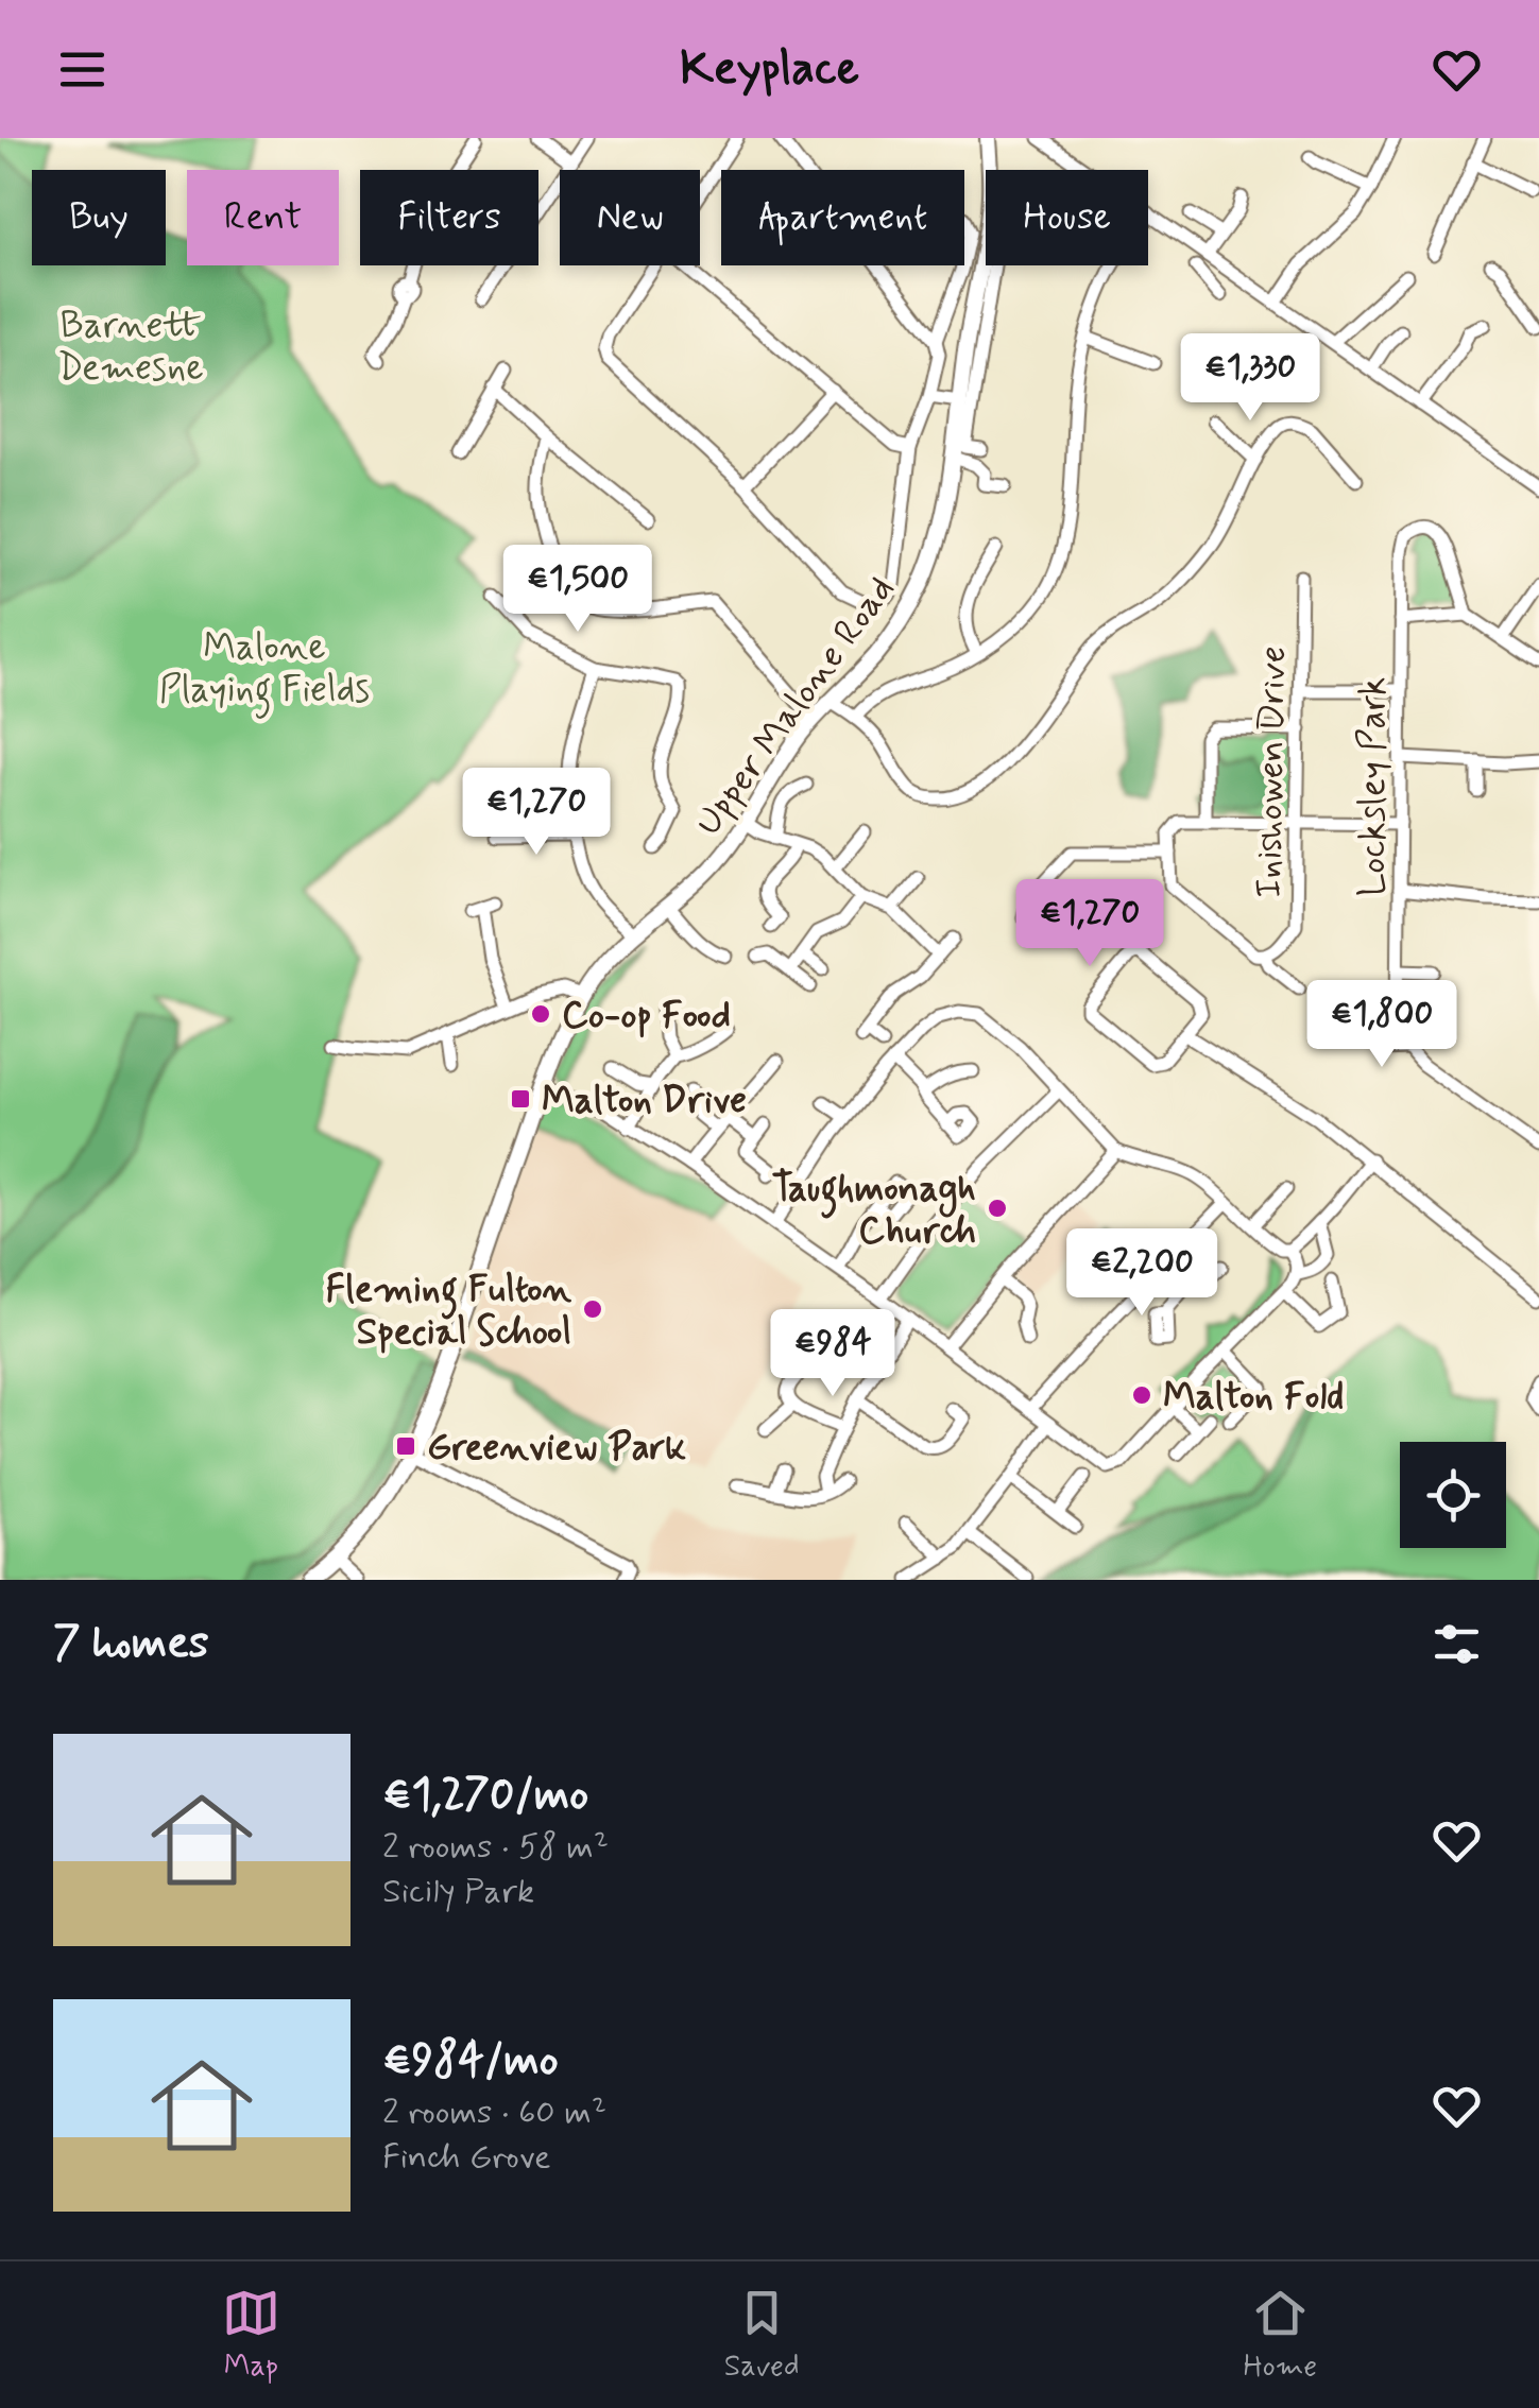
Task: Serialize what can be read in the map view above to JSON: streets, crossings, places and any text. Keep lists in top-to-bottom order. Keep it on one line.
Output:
{"streets":{"main road":["Upper Malone Road"],"street":["Inishowen Drive","Locksley Park"]},"parks":["Barnett Demesne","Malone Playing Fields"],"places":{"other":["Co-op Food","Taughmonagh Church","Fleming Fulton Special School","Malton Fold"],"transit":["Malton Drive","Greenview Park"]},"page":{"header":"Keyplace","chip":["Buy","Rent","Filters","New","Apartment","House"],"price":["€1,330","€1,500","€1,270","€1,270","€1,800","€2,200","€984"],"heading":"7 homes","list":[{"name":"€1,270/mo","note":"2 rooms · 58 m² · Sicily Park"},{"name":"€984/mo","note":"2 rooms · 60 m² · Finch Grove"}],"tabs":["Map","Saved","Home"]}}
